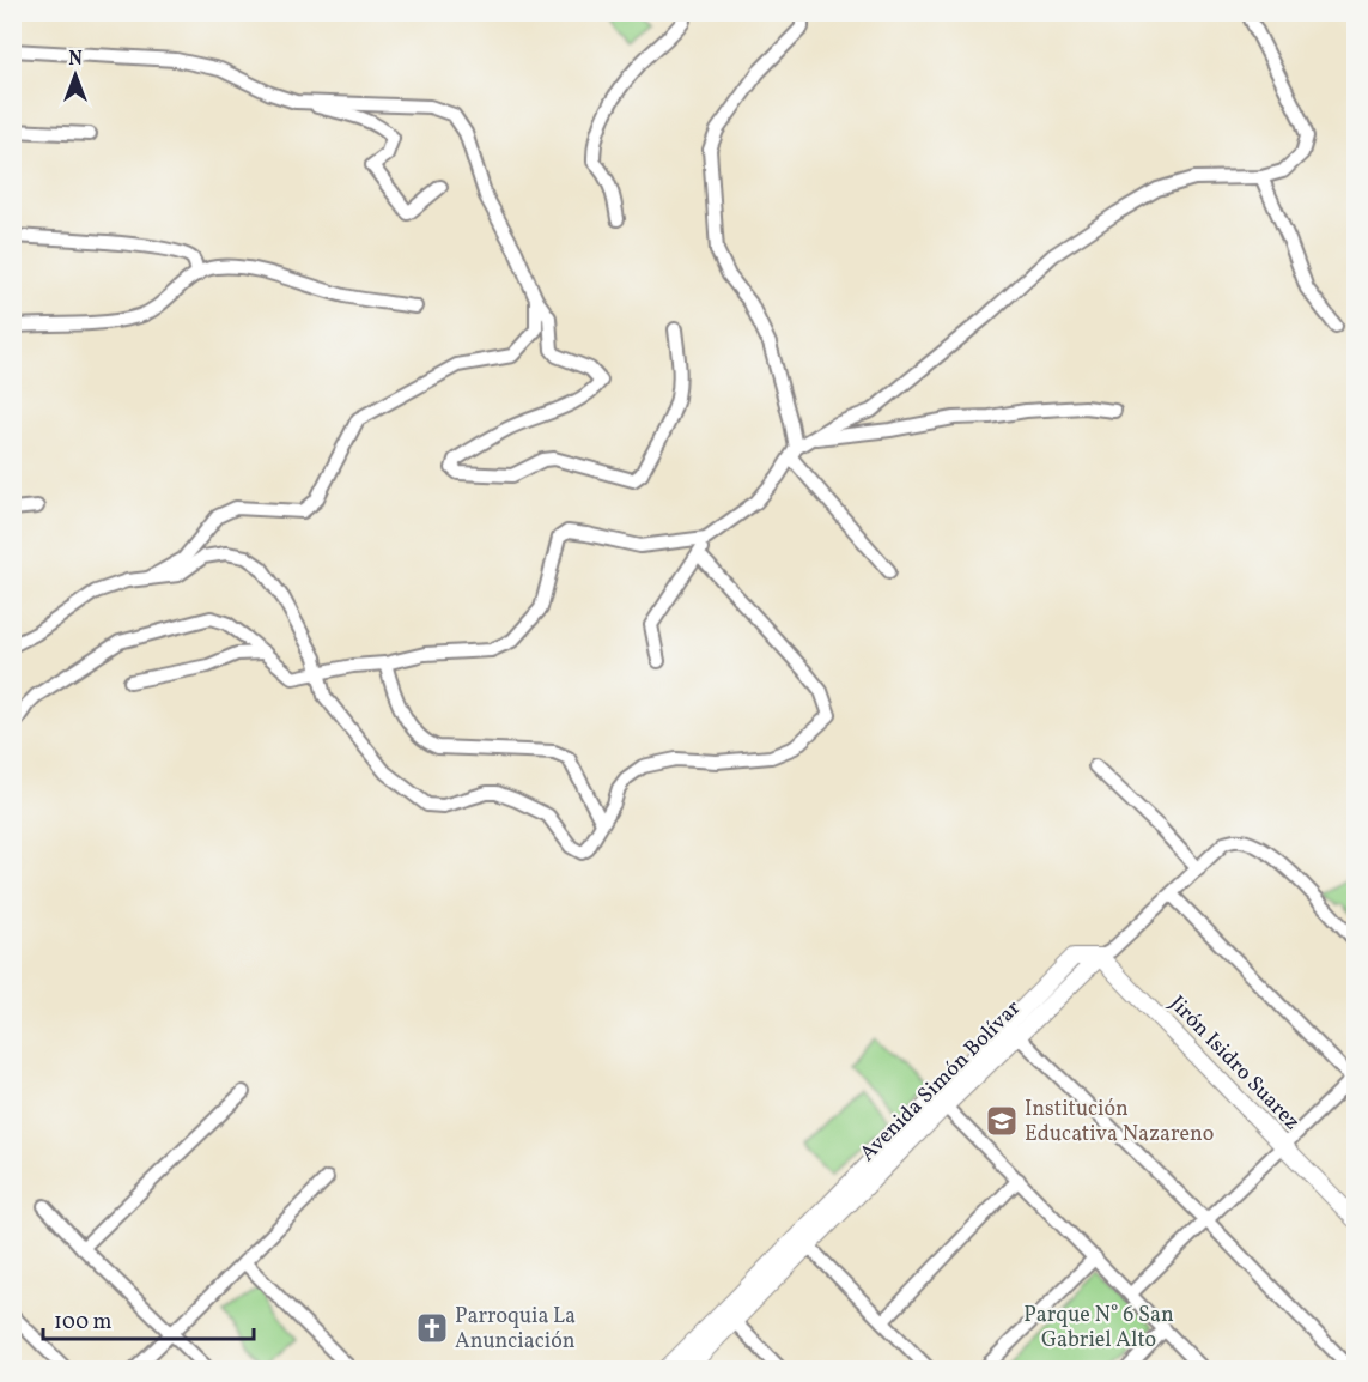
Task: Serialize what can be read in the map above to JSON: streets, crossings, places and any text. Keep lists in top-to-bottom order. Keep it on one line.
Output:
{"streets":{"street":["Jirón Isidro Suarez","Avenida Simón Bolívar"]},"crossings":[["Jirón Isidro Suarez","Avenida Simón Bolívar"]],"parks":["Parque N° 6 San Gabriel Alto"],"places":{"school or university":["Institución Educativa Nazareno"],"church":["Parroquia La Anunciación"]},"scale_bar":"100 m","north":"top"}
